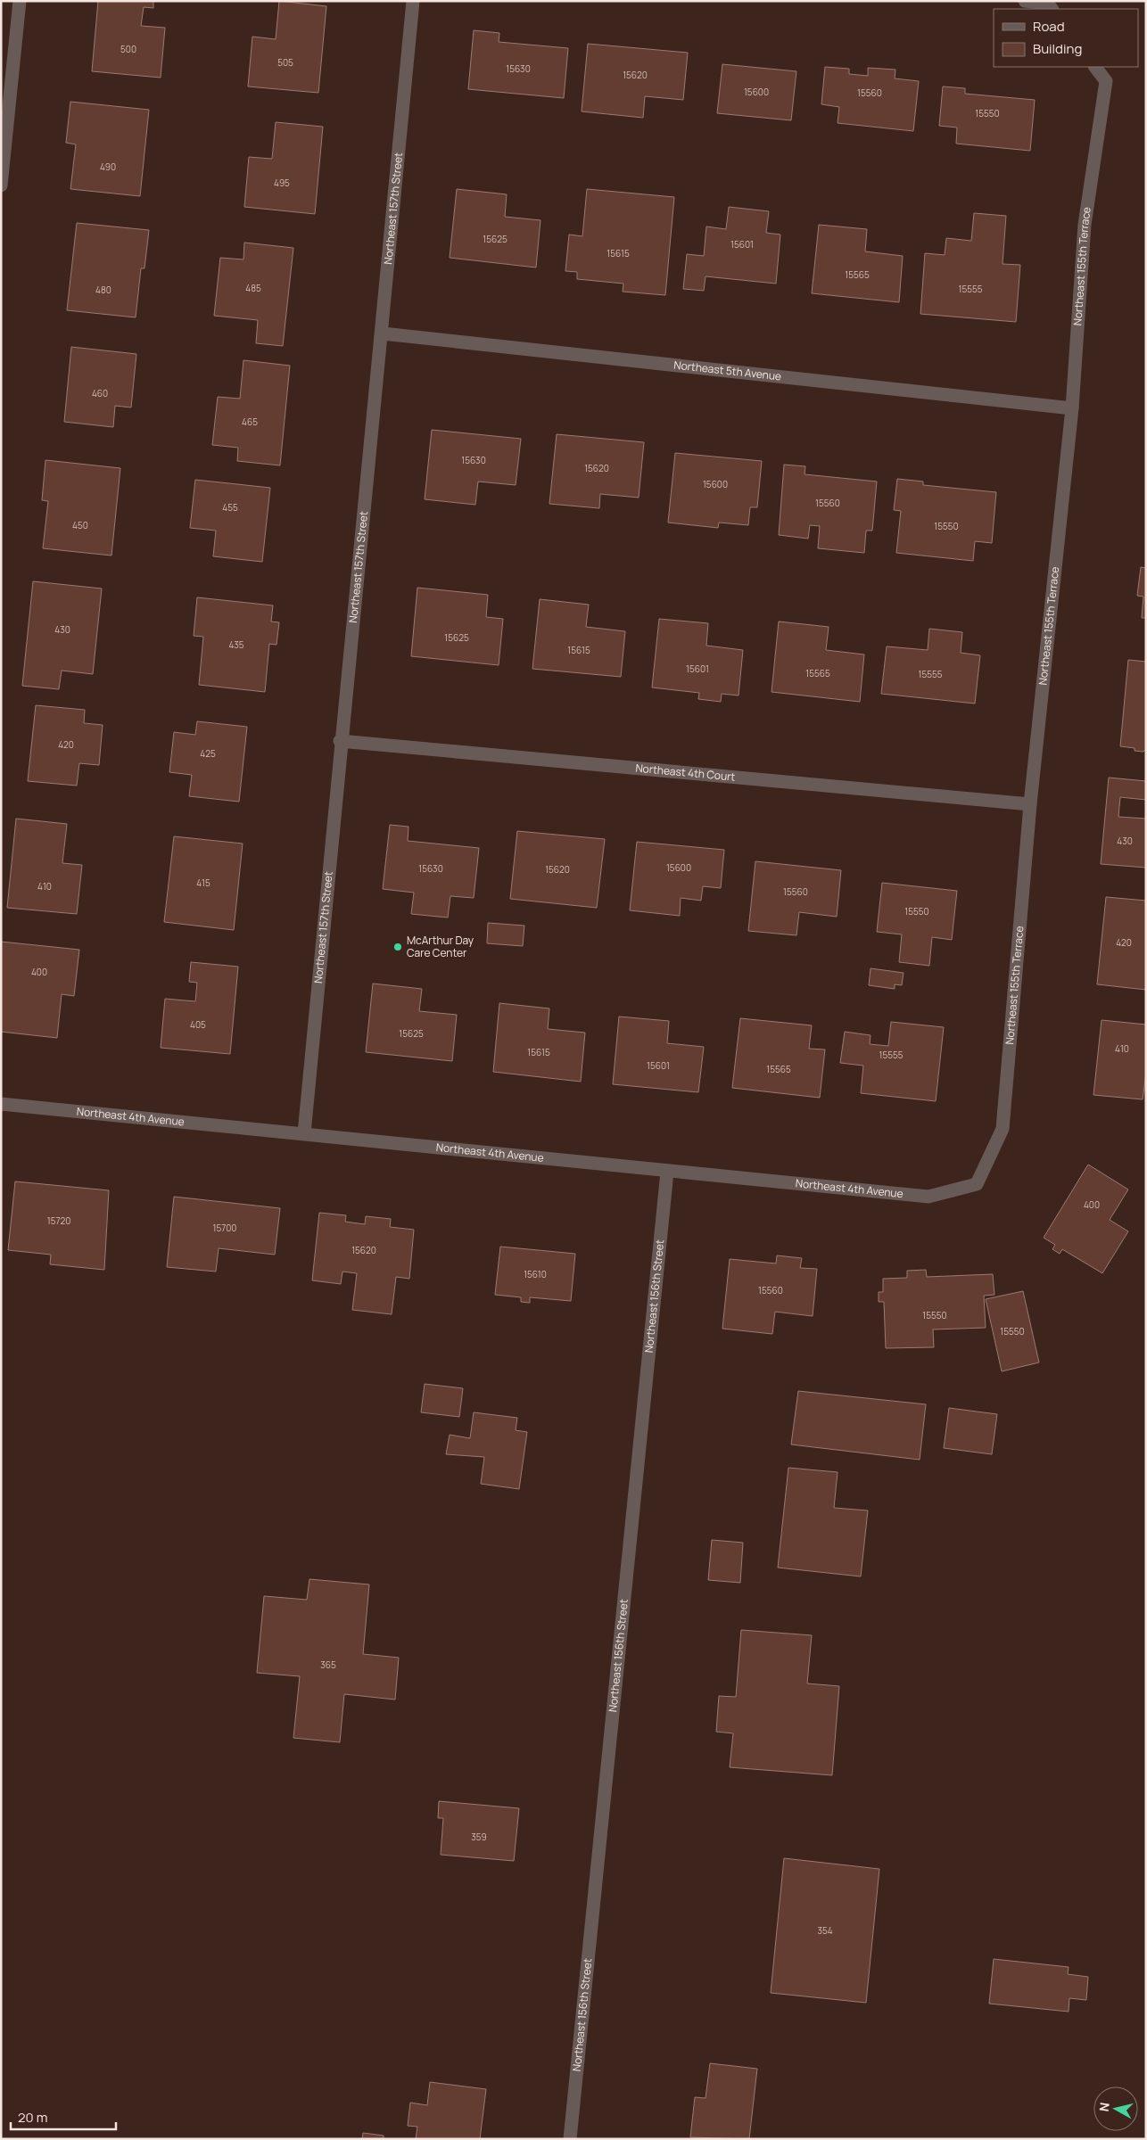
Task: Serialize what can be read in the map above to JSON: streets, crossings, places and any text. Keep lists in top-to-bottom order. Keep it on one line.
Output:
{"streets":{"street":["Northeast 157th Street","Northeast 155th Terrace","Northeast 5th Avenue","Northeast 4th Court","Northeast 4th Avenue","Northeast 156th Street"]},"crossings":[["Northeast 157th Street","Northeast 5th Avenue"],["Northeast 157th Street","Northeast 4th Court"],["Northeast 157th Street","Northeast 4th Avenue"],["Northeast 155th Terrace","Northeast 5th Avenue"],["Northeast 155th Terrace","Northeast 4th Court"],["Northeast 155th Terrace","Northeast 4th Avenue"],["Northeast 4th Avenue","Northeast 156th Street"]],"places":["McArthur Day Care Center"],"house_numbers":["500","505","15630","15620","15600","15560","15550","490","495","15625","15601","15615","15565","485","15555","480","460","465","15630","15620","15600","15560","455","450","15550","430","15625","435","15615","15601","15565","15555","420","425","430","15600","15630","15620","415","410","15560","15550","420","400","405","15625","410","15615","15555","15601","15565","400","15720","15700","15620","15610","15560","15550","15550","365","359","354"],"legend":["Road","Building"],"scale_bar":"20 m","north":"left"}
